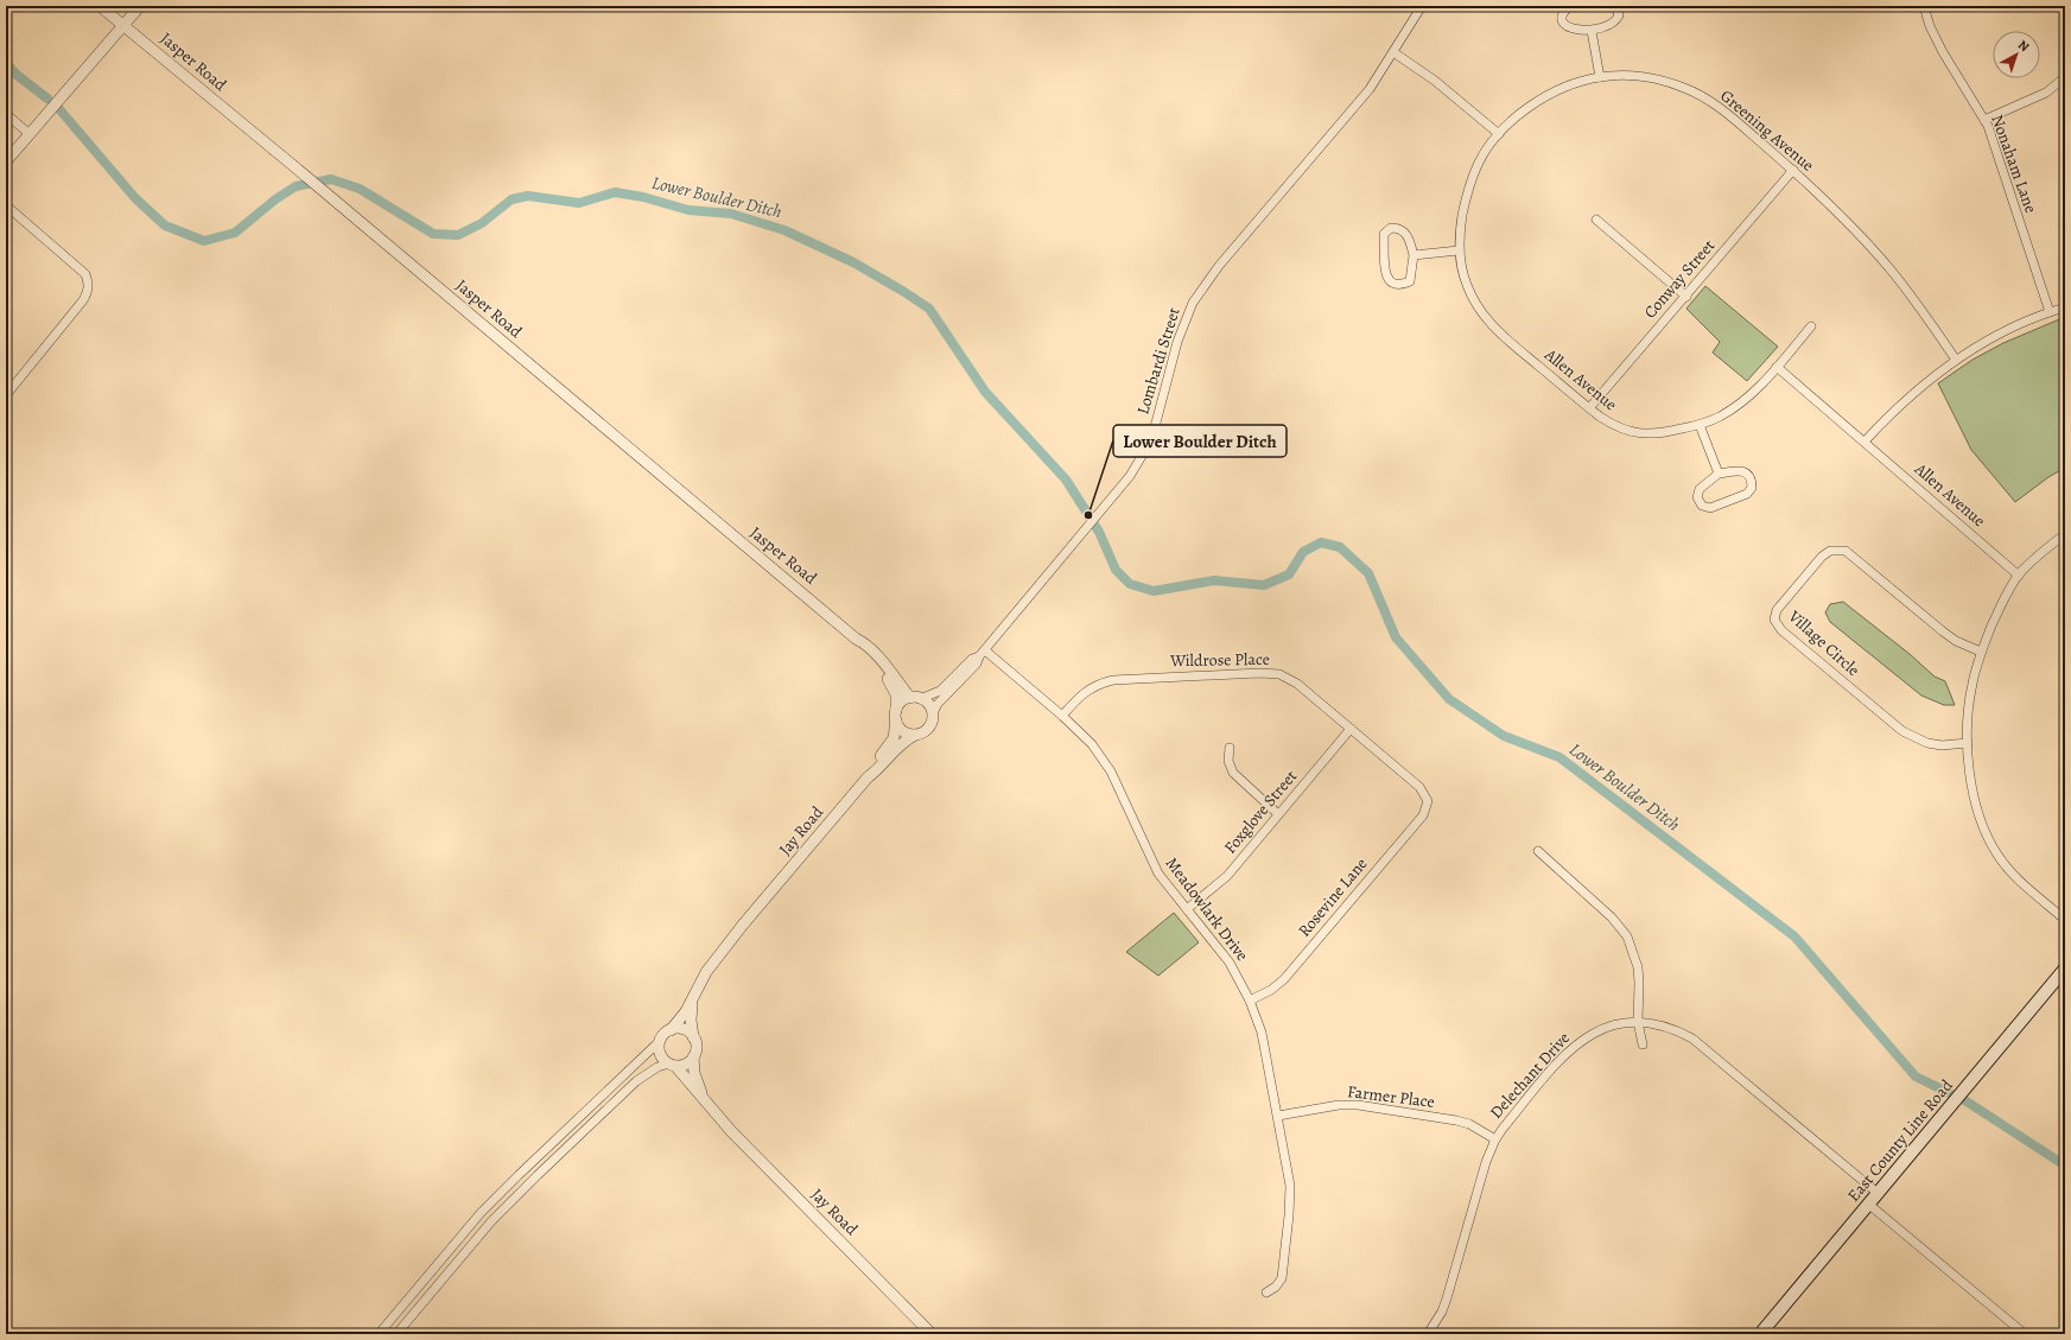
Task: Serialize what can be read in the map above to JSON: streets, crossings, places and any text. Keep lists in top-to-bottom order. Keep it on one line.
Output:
{"streets":{"main road":["East County Line Road"],"street":["Jasper Road","Greening Avenue","Nonaham Lane","Conway Street","Lombardi Street","Allen Avenue","Village Circle","Wildrose Place","Foxglove Street","Jay Road","Rosevine Lane","Meadowlark Drive","Delechant Drive","Farmer Place"]},"crossings":[["Jasper Road","Lombardi Street"],["Jasper Road","Jay Road"],["Greening Avenue","Conway Street"],["Greening Avenue","Allen Avenue"],["Conway Street","Allen Avenue"],["Lombardi Street","Jay Road"],["Lombardi Street","Meadowlark Drive"],["Wildrose Place","Foxglove Street"],["Wildrose Place","Rosevine Lane"],["Wildrose Place","Meadowlark Drive"],["Foxglove Street","Meadowlark Drive"],["Rosevine Lane","Meadowlark Drive"],["Meadowlark Drive","Farmer Place"],["Delechant Drive","Farmer Place"],["Delechant Drive","East County Line Road"]],"water":["Lower Boulder Ditch"],"places":["Lower Boulder Ditch"],"north":"top right"}
